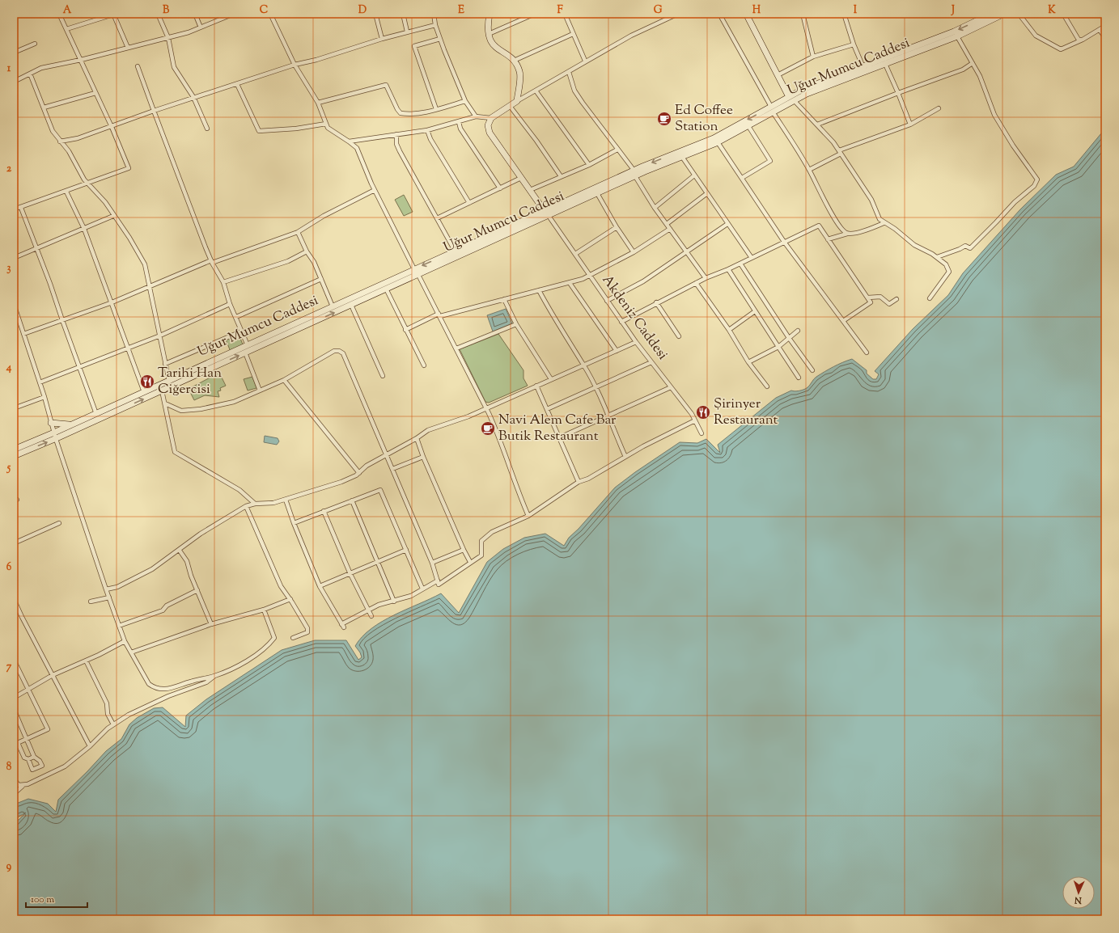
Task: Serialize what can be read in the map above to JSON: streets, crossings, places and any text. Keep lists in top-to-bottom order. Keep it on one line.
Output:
{"streets":{"street":["Uğur Mumcu Caddesi","Akdeniz Caddesi"]},"crossings":[["Uğur Mumcu Caddesi","Akdeniz Caddesi"]],"places":{"cafe":["Ed Coffee Station","Navi Alem Cafe Bar Butik Restaurant"],"restaurant":["Tarihi Han Ciğercisi","Şirinyer Restaurant"]},"scale_bar":"100 m","north":"bottom","grid":{"columns":["A","B","C","D","E","F","G","H","I","J","K"],"rows":["1","2","3","4","5","6","7","8","9"]}}
